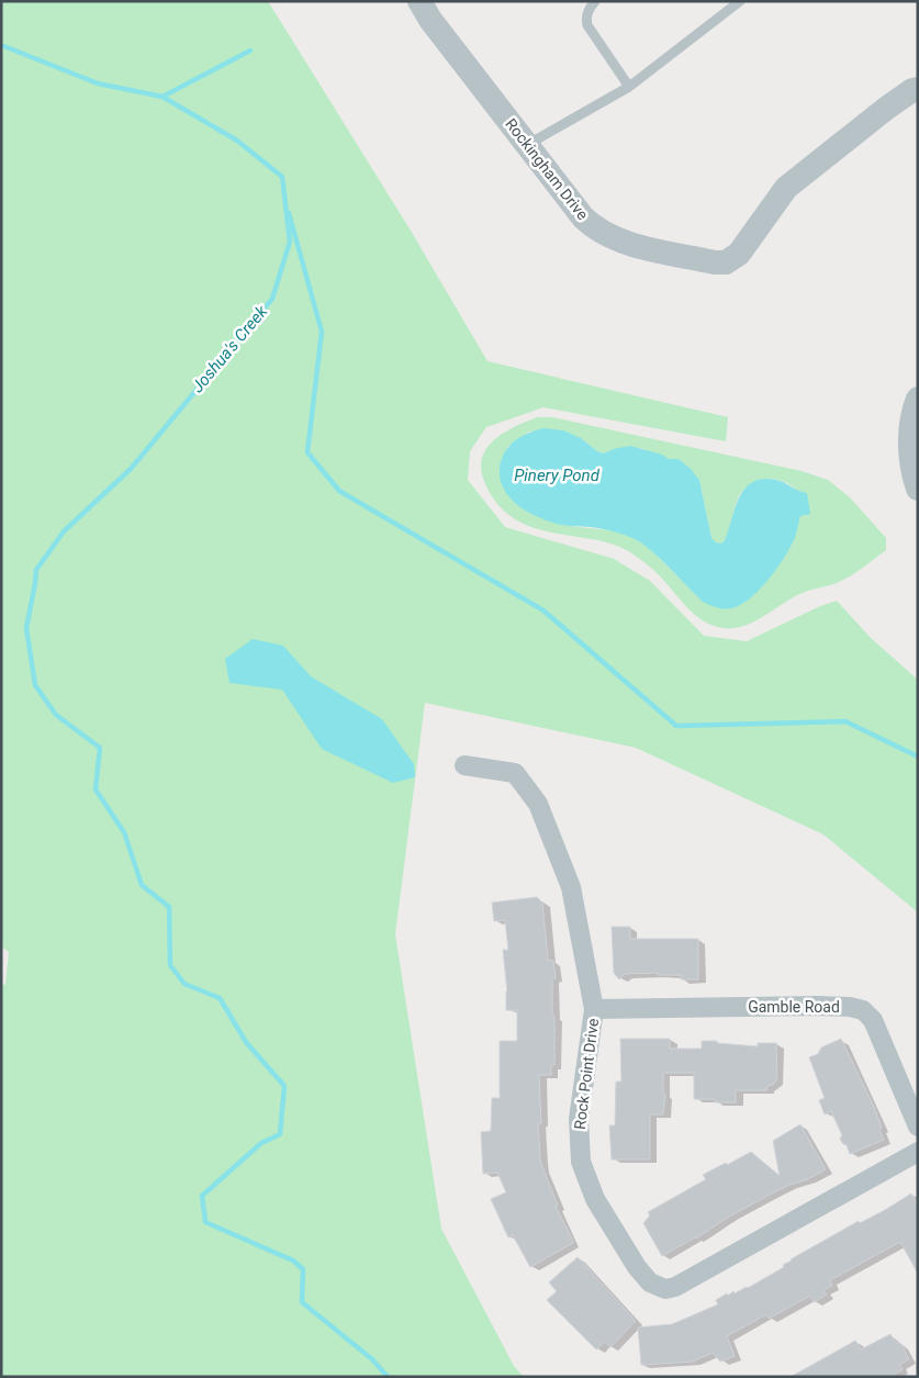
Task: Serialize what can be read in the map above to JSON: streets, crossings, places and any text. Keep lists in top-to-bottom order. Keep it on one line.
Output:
{"streets":{"street":["Rockingham Drive","Gamble Road","Rock Point Drive"]},"crossings":[["Gamble Road","Rock Point Drive"]],"water":["Joshua's Creek","Pinery Pond"]}
